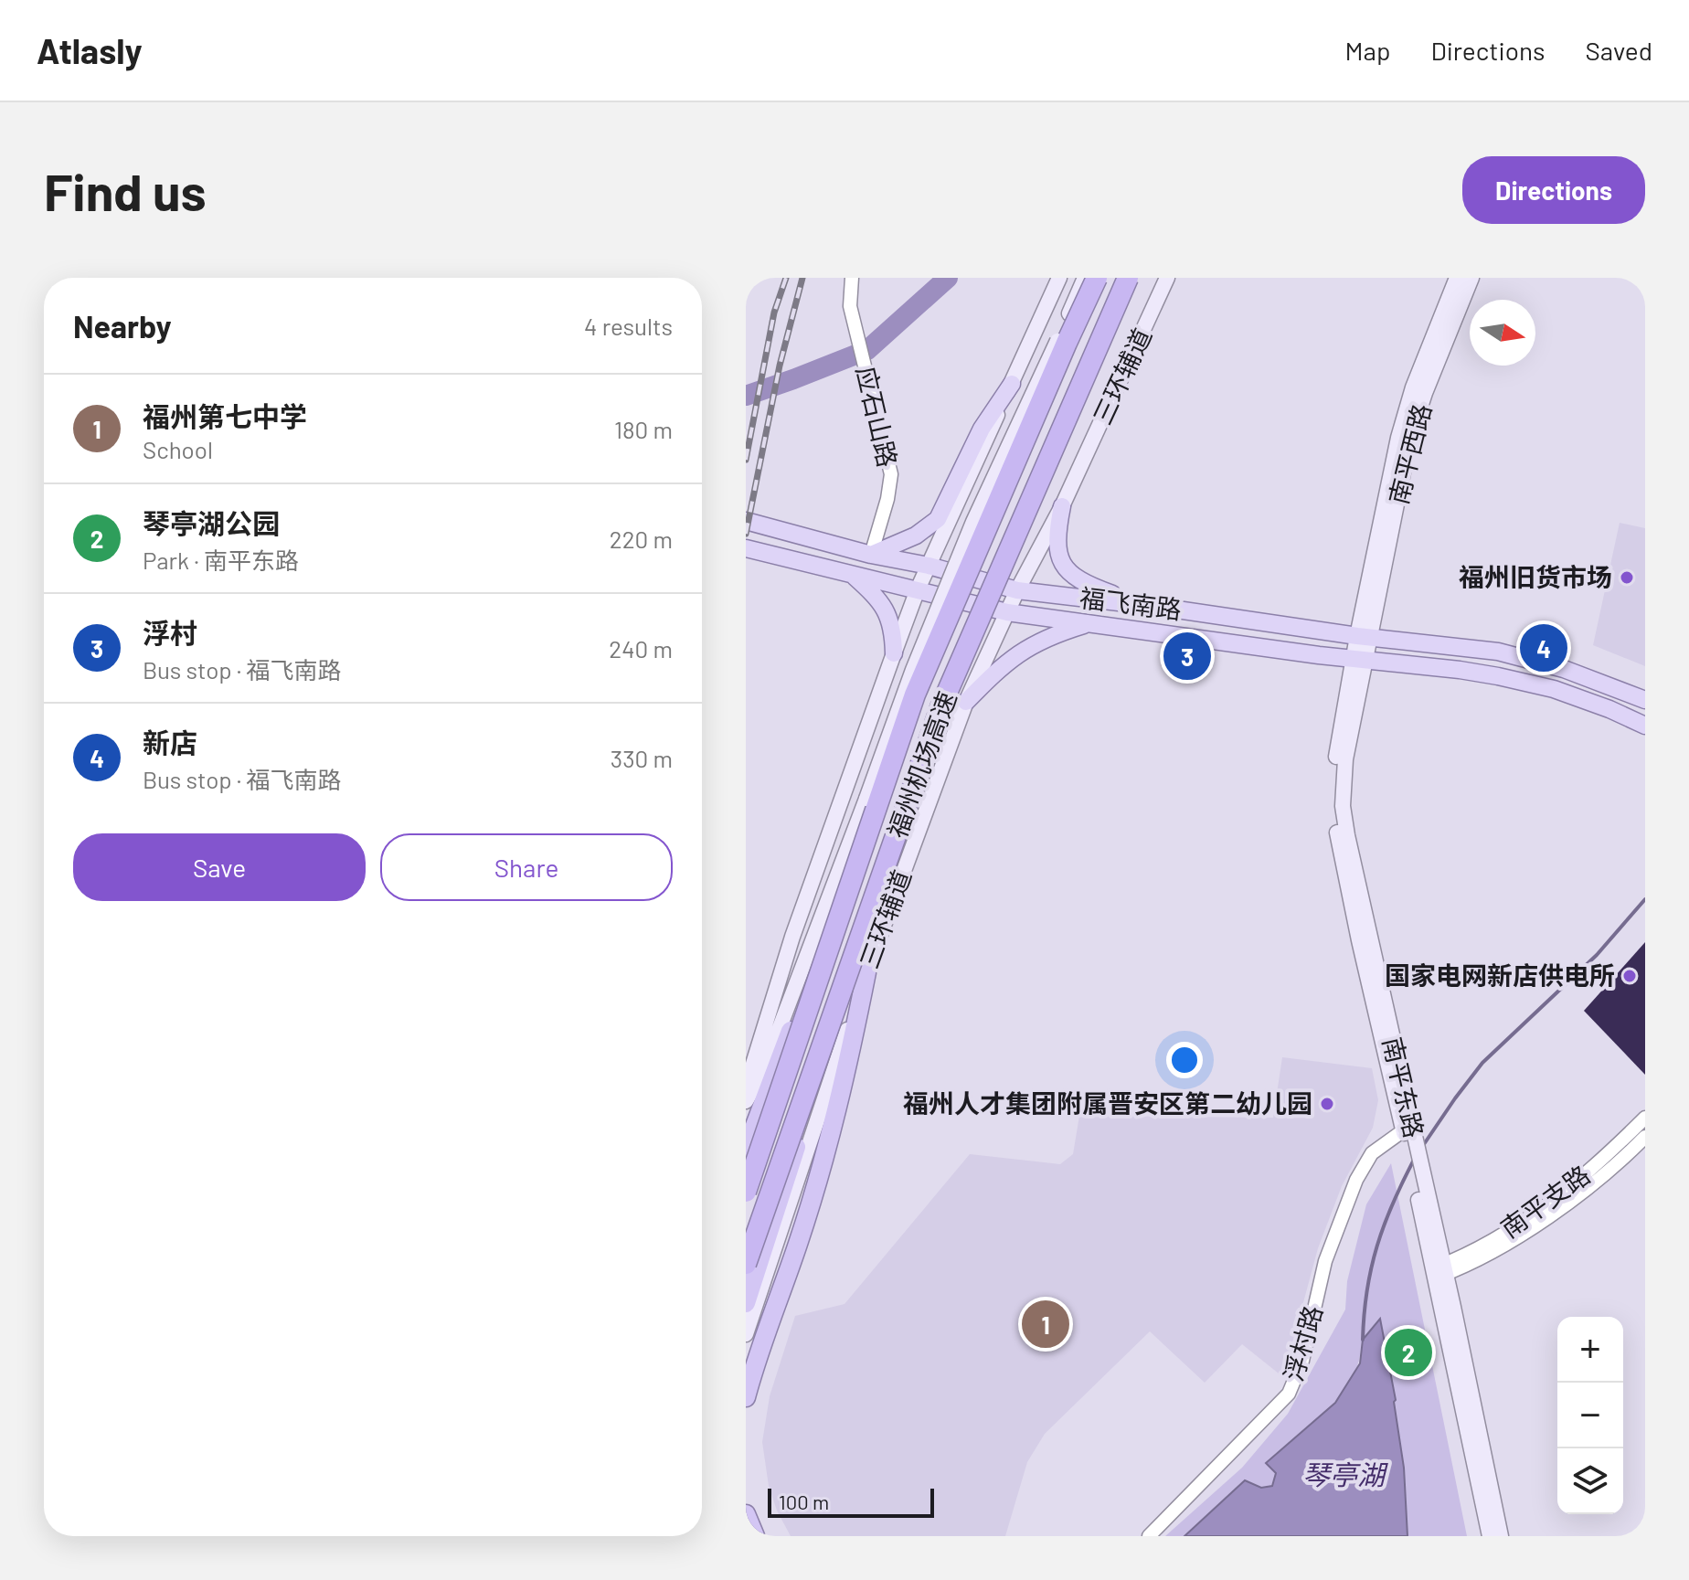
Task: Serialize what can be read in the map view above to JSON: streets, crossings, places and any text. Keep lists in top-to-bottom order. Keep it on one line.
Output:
{"streets":{"highway":["福州机场高速"],"main road":["三环辅道","南平西路","福飞南路","南平东路"],"street":["应石山路","南平支路","浮村路"]},"crossings":[["三环辅道","福飞南路"],["应石山路","福飞南路"],["南平西路","福飞南路"],["南平西路","南平东路"],["福飞南路","南平东路"],["南平东路","南平支路"],["南平东路","浮村路"]],"water":["琴亭湖"],"places":["福州旧货市场","国家电网新店供电所","福州人才集团附属晋安区第二幼儿园"],"scale_bar":"100 m","north":"right","page":{"header":"Atlasly","nav":["Map","Directions","Saved"],"buttons":["Directions",["Save","Share"]],"title":"Find us","heading":["Nearby","4 results"],"list":[{"mark":"1","name":"福州第七中学","note":"School","value":"180 m"},{"mark":"2","name":"琴亭湖公园","note":"Park · 南平东路","value":"220 m"},{"mark":"3","name":"浮村","note":"Bus stop · 福飞南路","value":"240 m"},{"mark":"4","name":"新店","note":"Bus stop · 福飞南路","value":"330 m"}],"pins":["4","3","1","2"],"map_buttons":["+","−"],"scale":"100 m"}}
